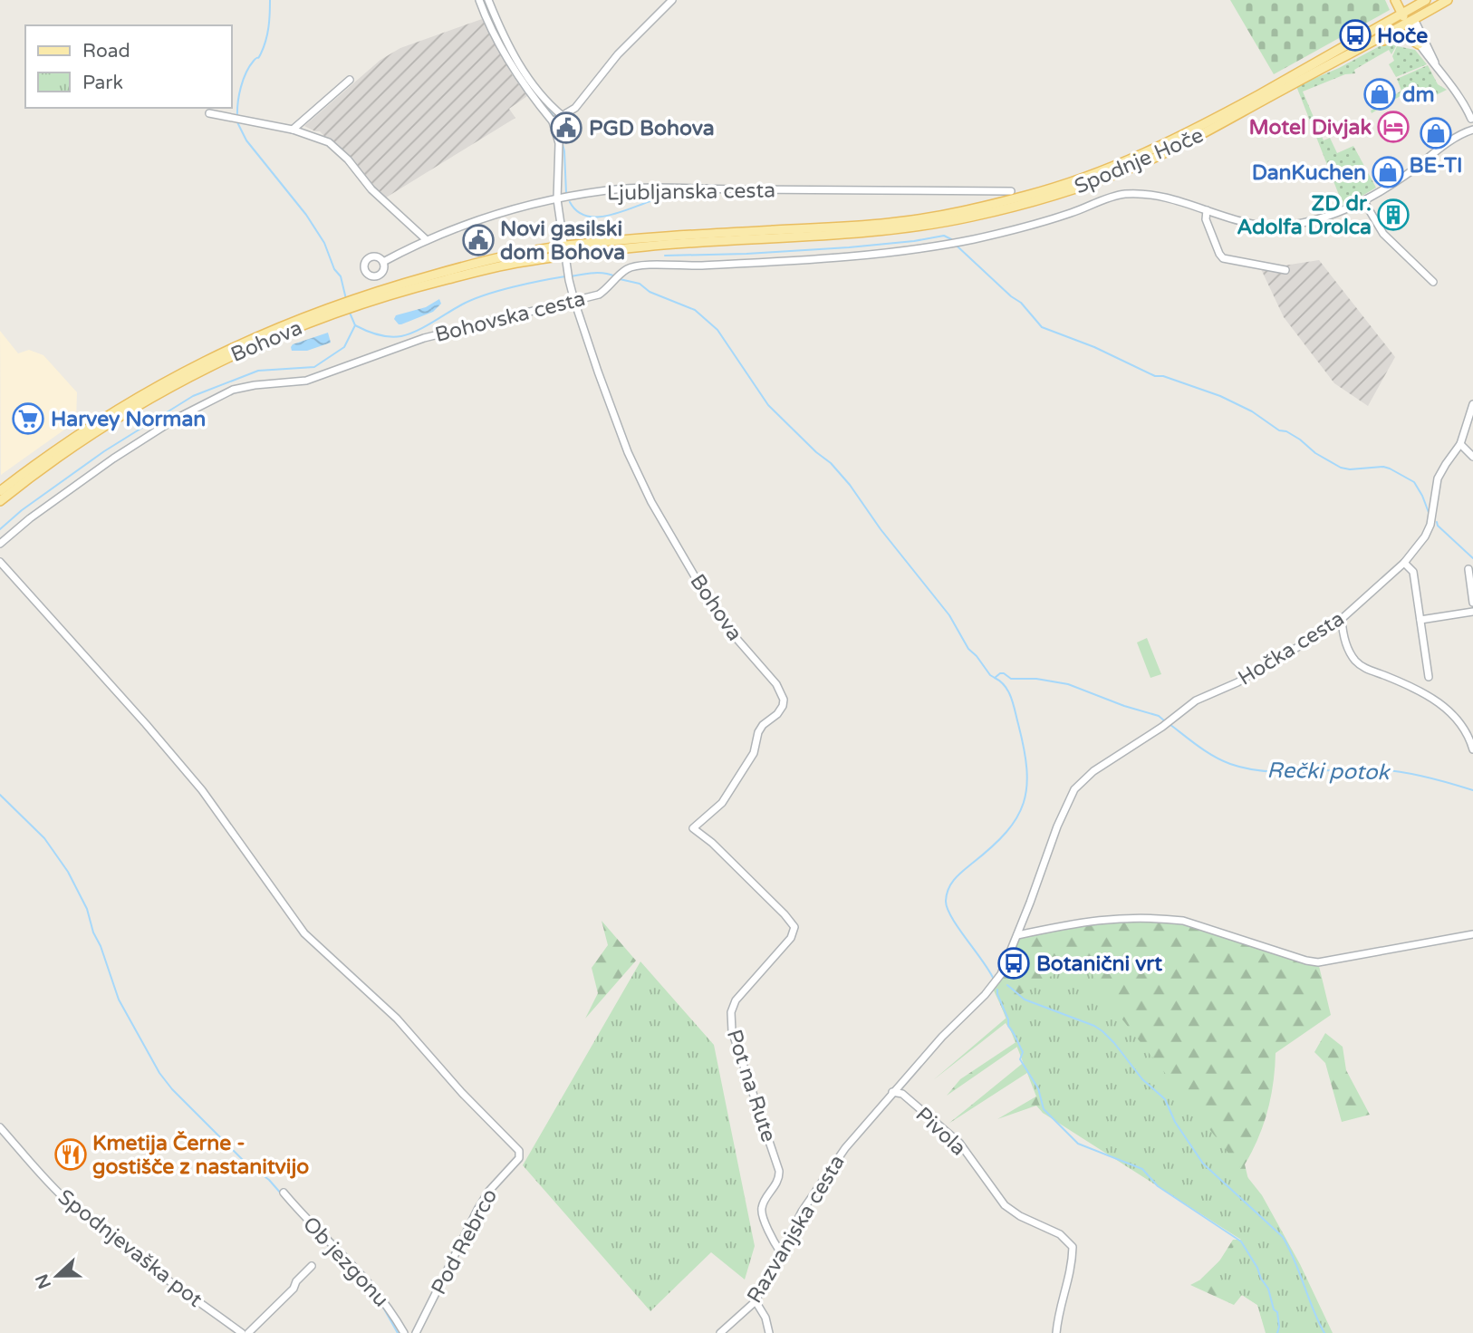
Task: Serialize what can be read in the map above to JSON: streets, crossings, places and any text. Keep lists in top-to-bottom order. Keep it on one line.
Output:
{"streets":{"main road":["Spodnje Hoče","Bohova"],"street":["Ljubljanska cesta","Bohovska cesta","Hočka cesta","Pot na Rute","Pivola","Razvanjska cesta","Pod Rebrco","Spodnjevaška pot","Ob jezgonu"]},"crossings":[["Spodnje Hoče","Bohova"],["Ljubljanska cesta","Bohova"],["Bohovska cesta","Bohova"],["Bohova","Pot na Rute"],["Pot na Rute","Razvanjska cesta"],["Pivola","Razvanjska cesta"]],"water":["Rečki potok"],"places":{"bus stop":["Hoče","Botanični vrt"],"shop":["dm","BE-TI","DanKuchen"],"hotel":["Motel Divjak"],"public building":["PGD Bohova","Novi gasilski dom Bohova"],"building":["ZD dr. Adolfa Drolca"],"supermarket":["Harvey Norman"],"restaurant":["Kmetija Černe - gostišče z nastanitvijo"]},"legend":["Road","Park"],"north":"left"}
